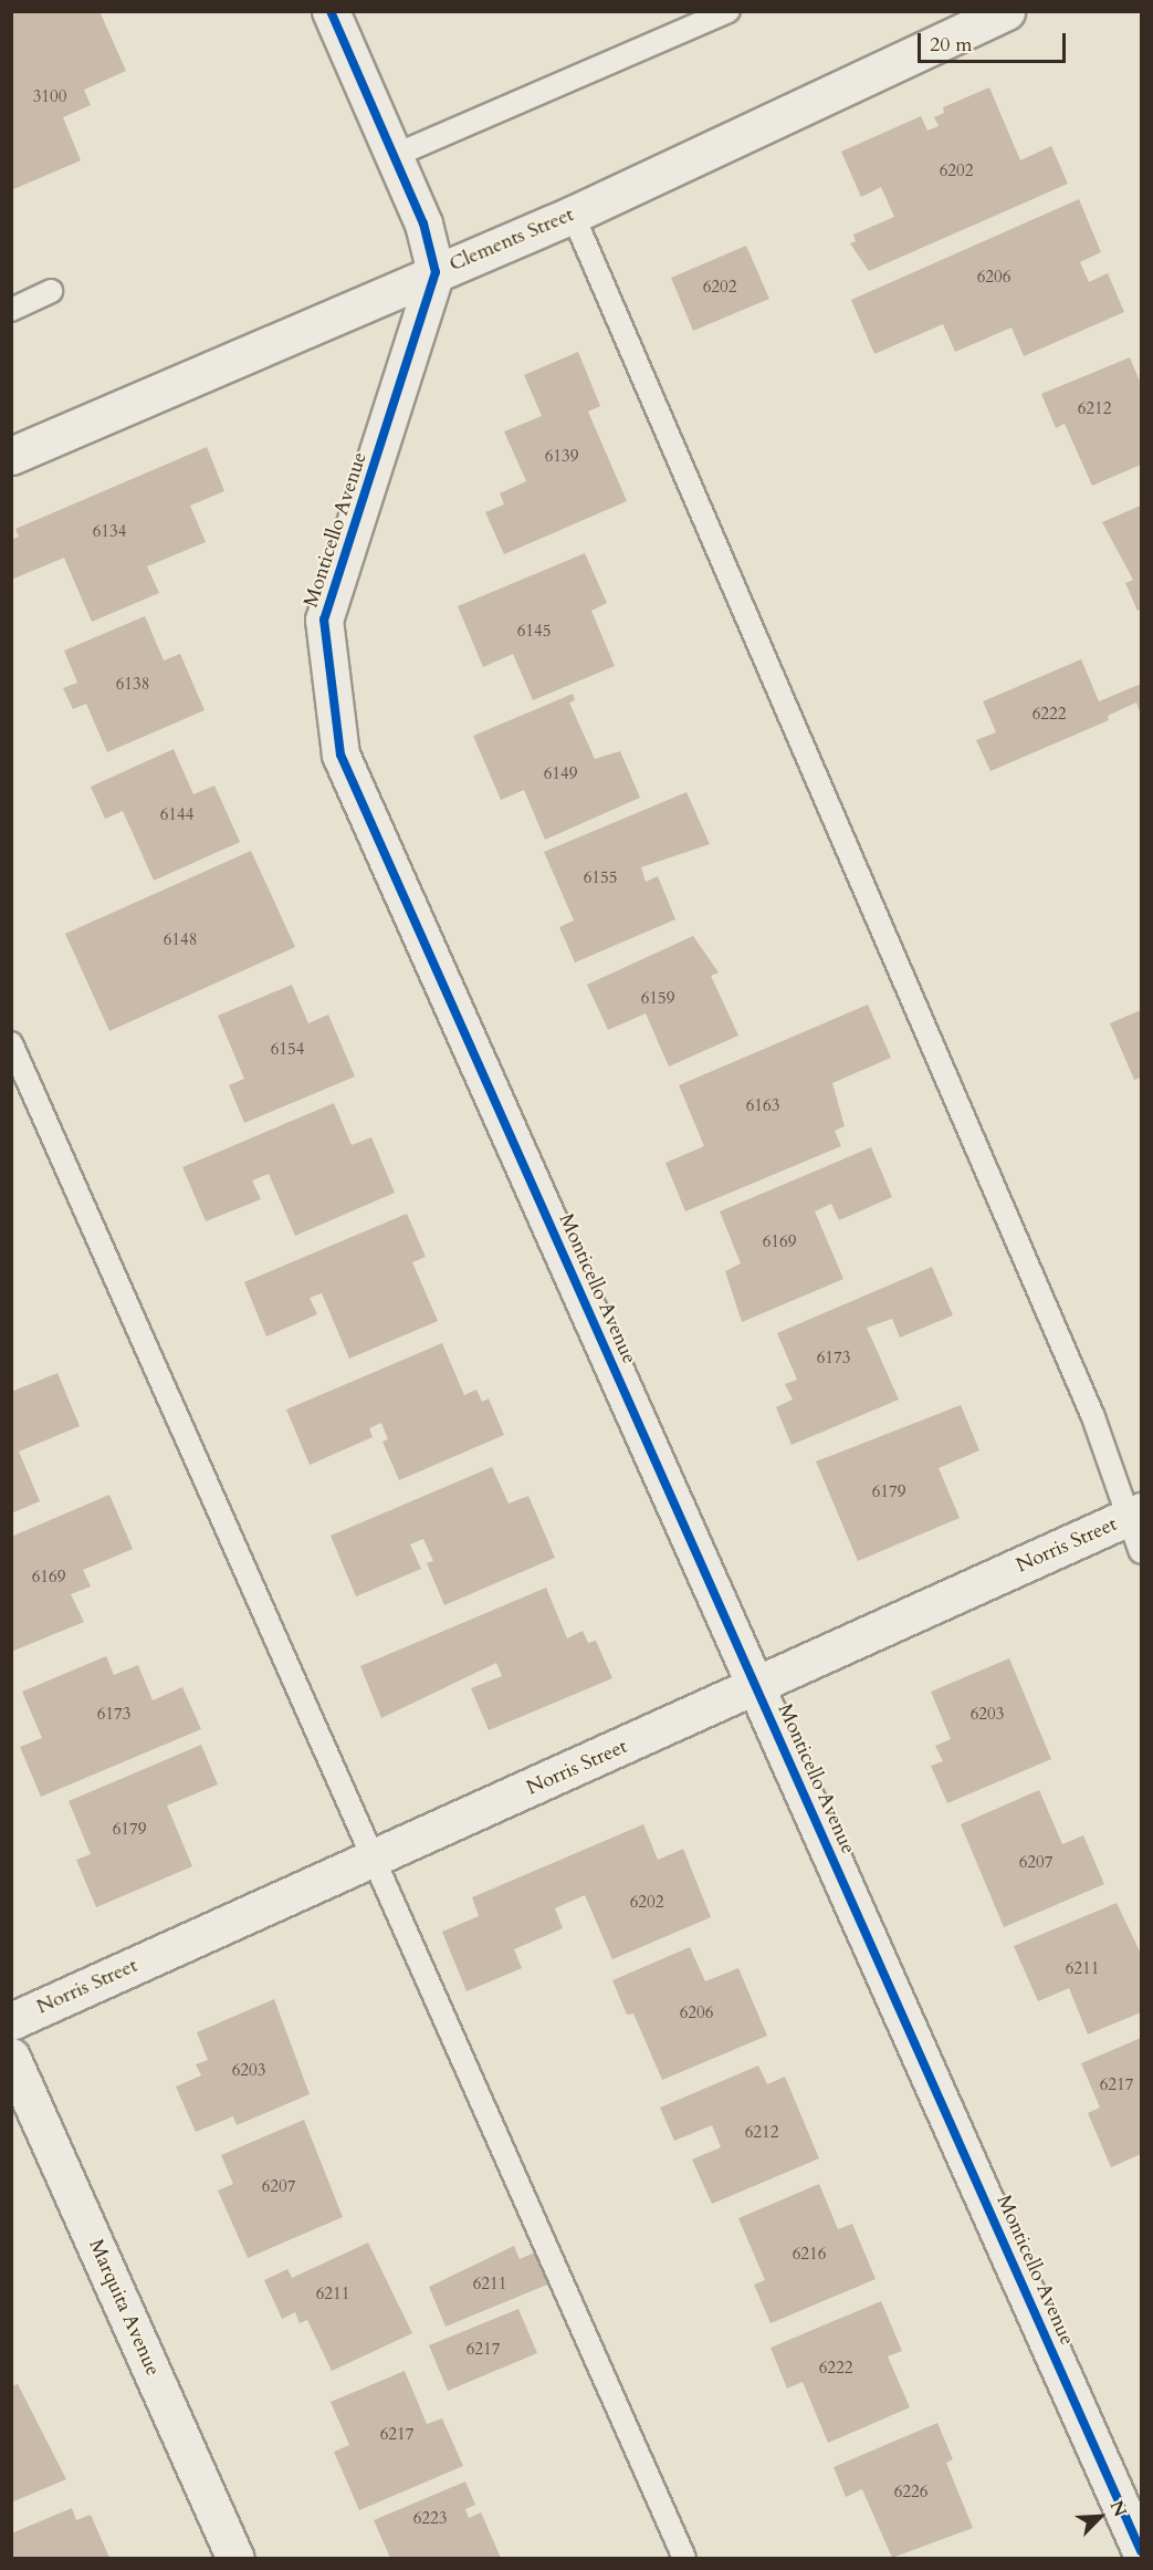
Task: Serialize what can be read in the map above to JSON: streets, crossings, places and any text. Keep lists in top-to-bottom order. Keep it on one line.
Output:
{"streets":{"street":["Clements Street","Monticello Avenue","Norris Street","Marquita Avenue"]},"crossings":[["Clements Street","Monticello Avenue"],["Monticello Avenue","Norris Street"]],"house_numbers":["3100","6202","6206","6202","6212","6139","6134","6145","6138","6222","6149","6144","6155","6148","6159","6154","6163","6169","6173","6179","6169","6173","6203","6179","6207","6202","6211","6206","6203","6217","6212","6207","6216","6211","6211","6217","6222","6217","6226","6223"],"scale_bar":"20 m","north":"top right"}
